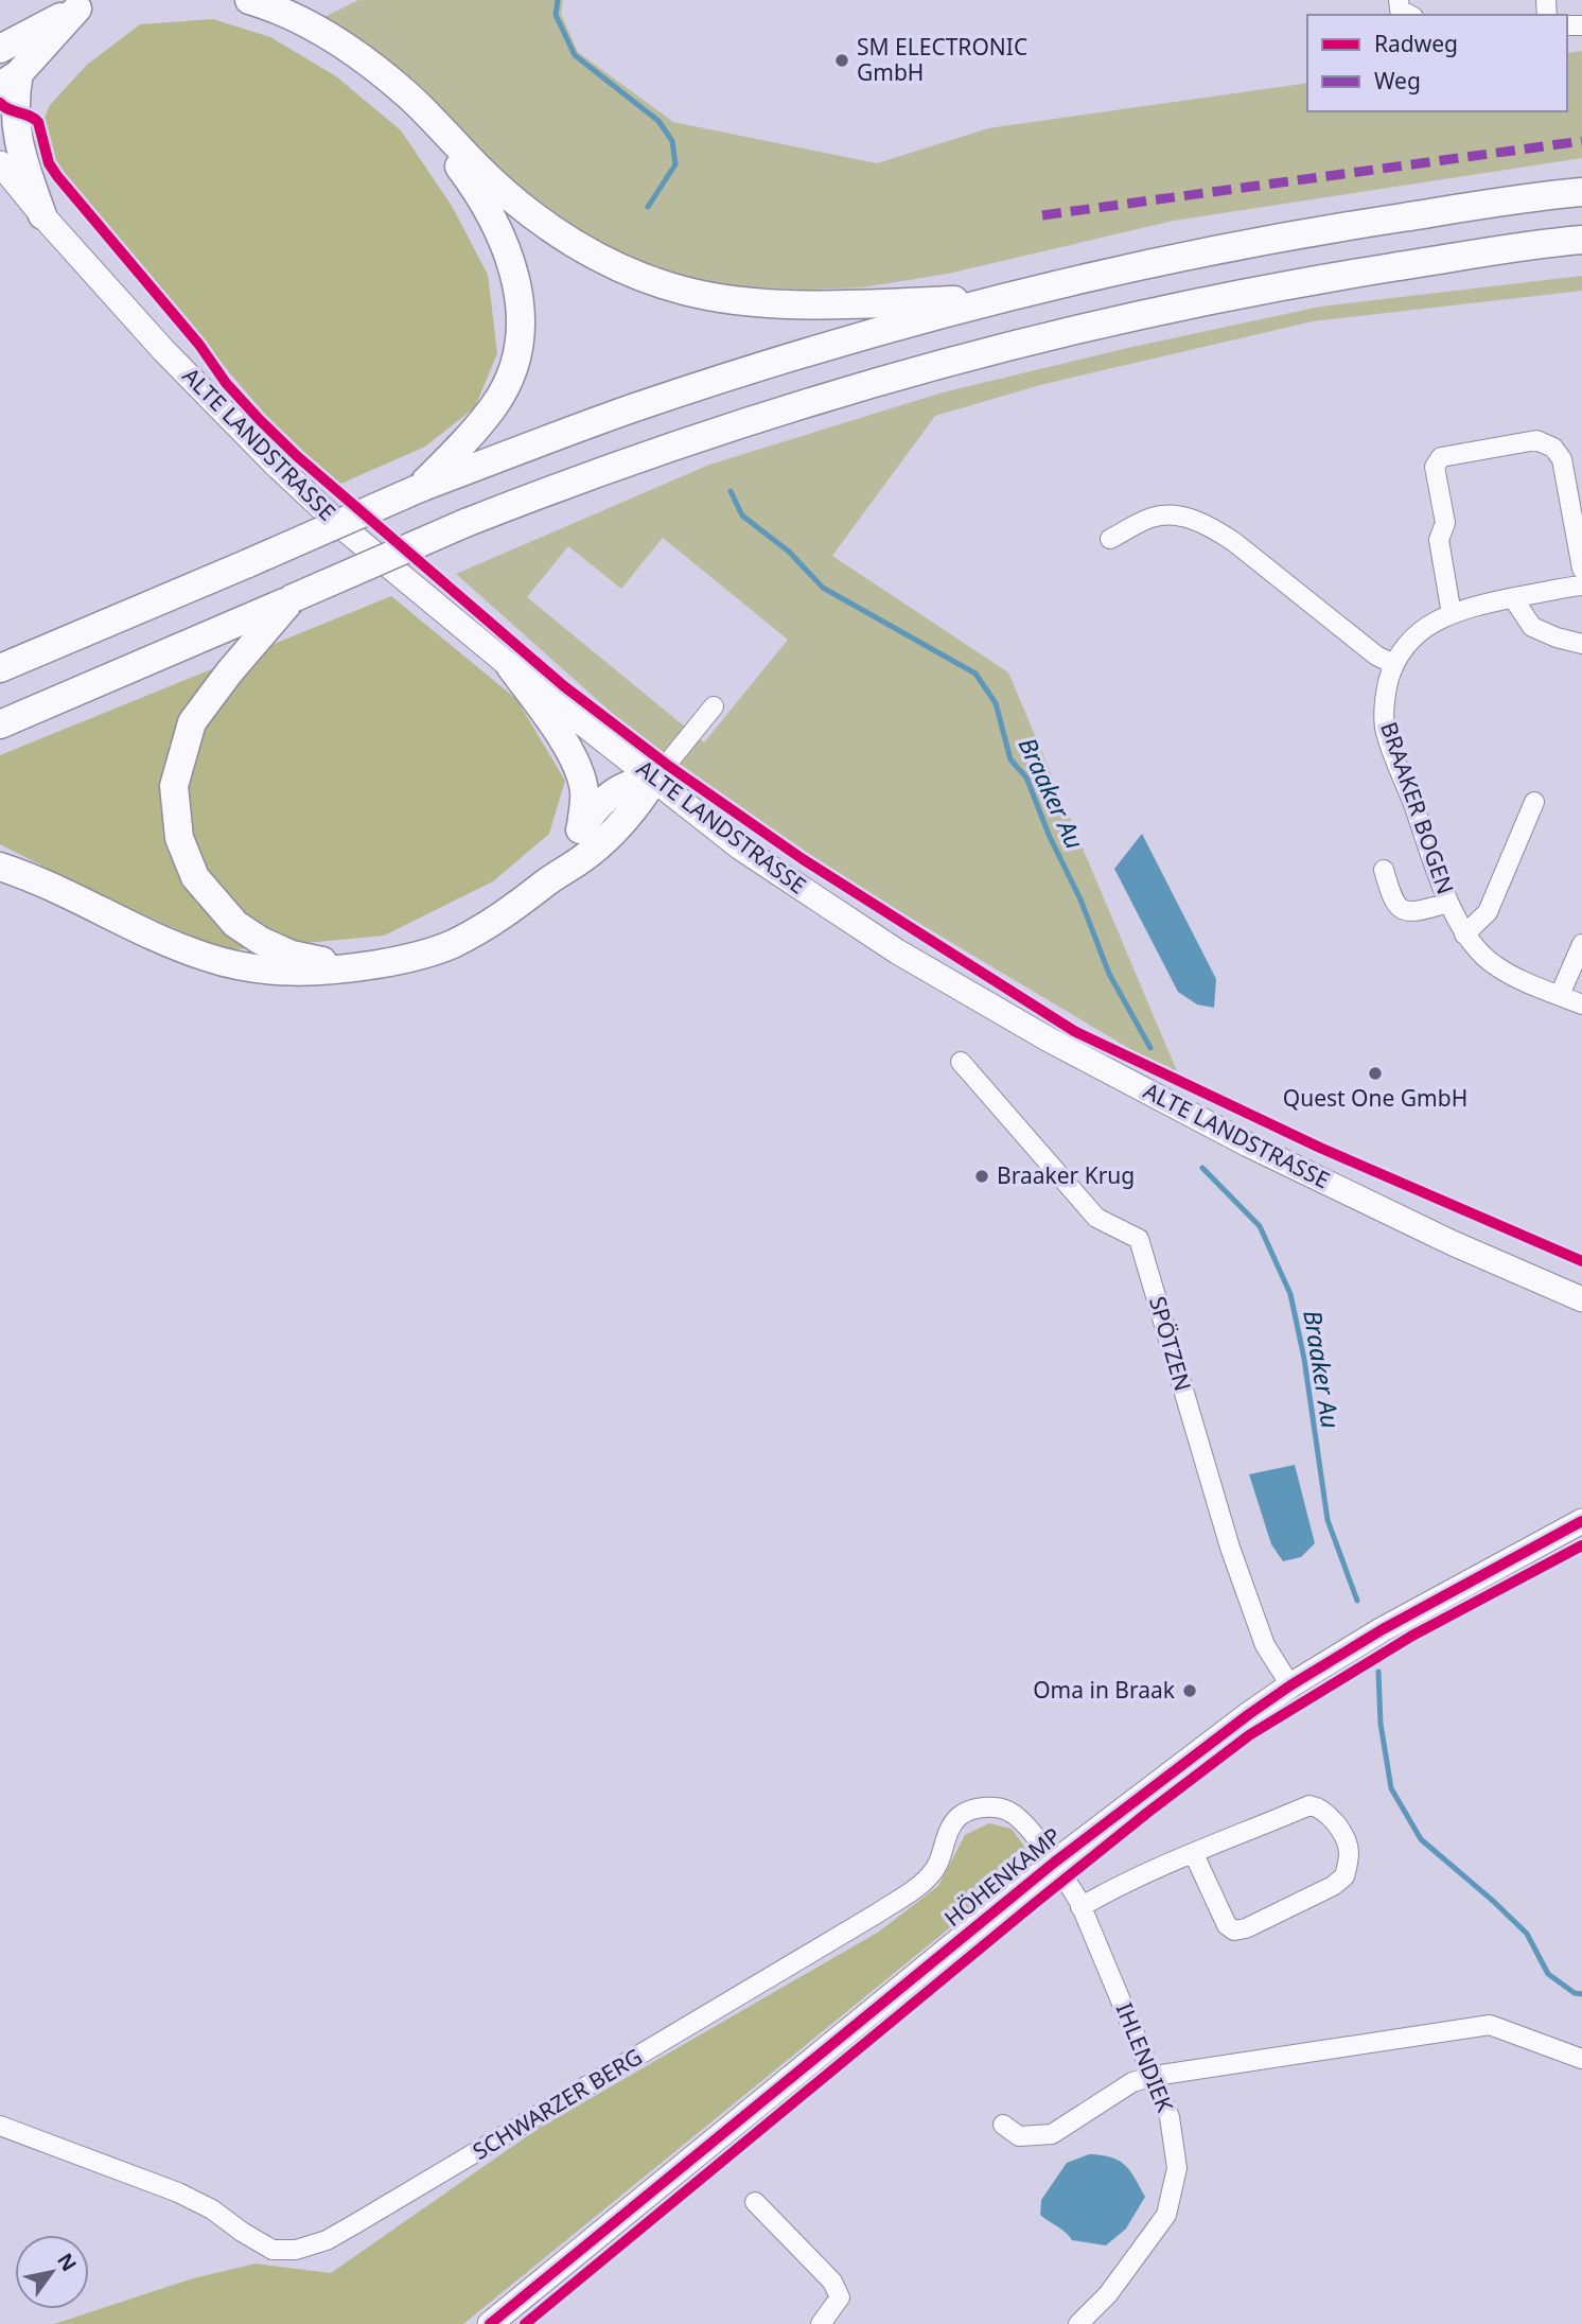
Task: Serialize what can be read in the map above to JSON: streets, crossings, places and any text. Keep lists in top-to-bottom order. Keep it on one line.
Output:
{"streets":{"main road":["ALTE LANDSTRASSE","HÖHENKAMP"],"street":["BRAAKER BOGEN","SPÖTZEN","IHLENDIEK","SCHWARZER BERG"]},"crossings":[["SPÖTZEN","HÖHENKAMP"],["HÖHENKAMP","IHLENDIEK"],["HÖHENKAMP","SCHWARZER BERG"],["IHLENDIEK","SCHWARZER BERG"]],"water":["Braaker Au"],"places":["SM ELECTRONIC GmbH","Quest One GmbH","Braaker Krug","Oma in Braak"],"legend":["Radweg","Weg"],"north":"top right"}
